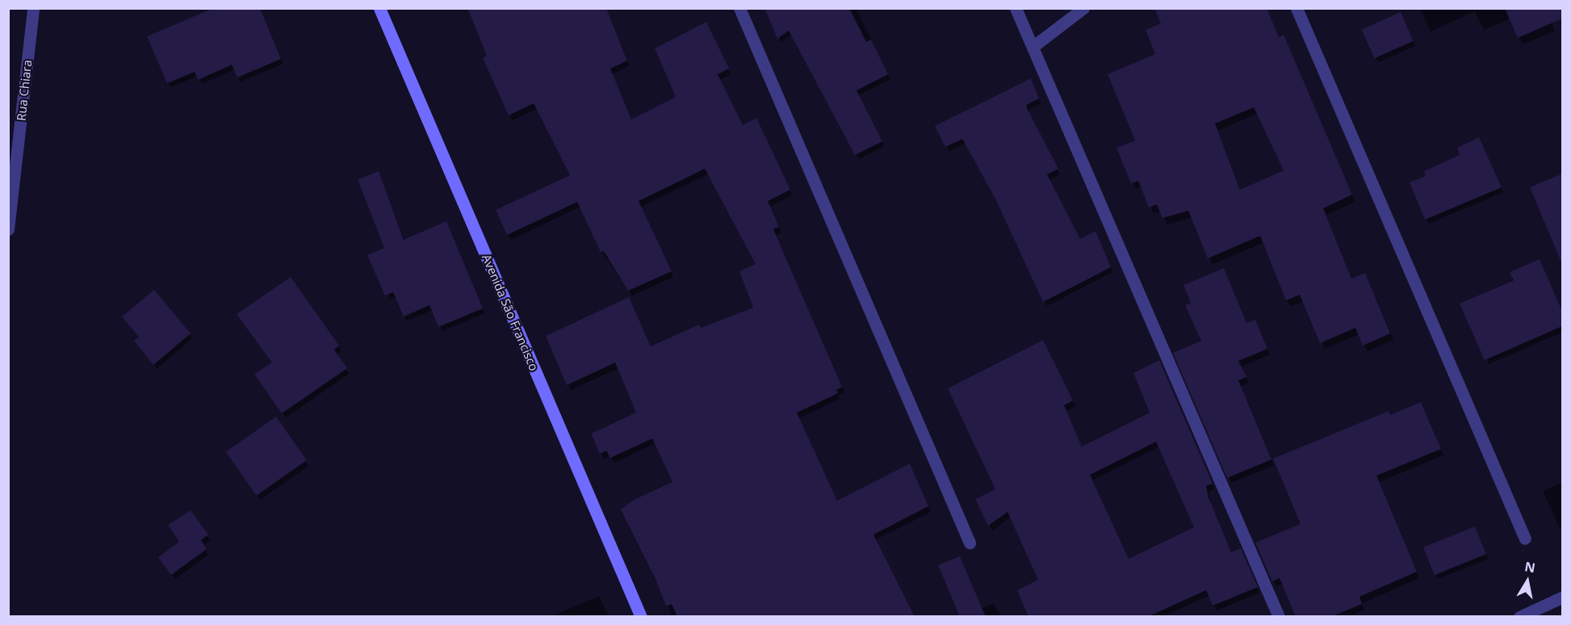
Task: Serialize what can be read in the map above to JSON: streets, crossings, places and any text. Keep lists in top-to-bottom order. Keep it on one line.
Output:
{"streets":{"street":["Rua Chiara","Avenida São Francisco"]},"north":"top"}
